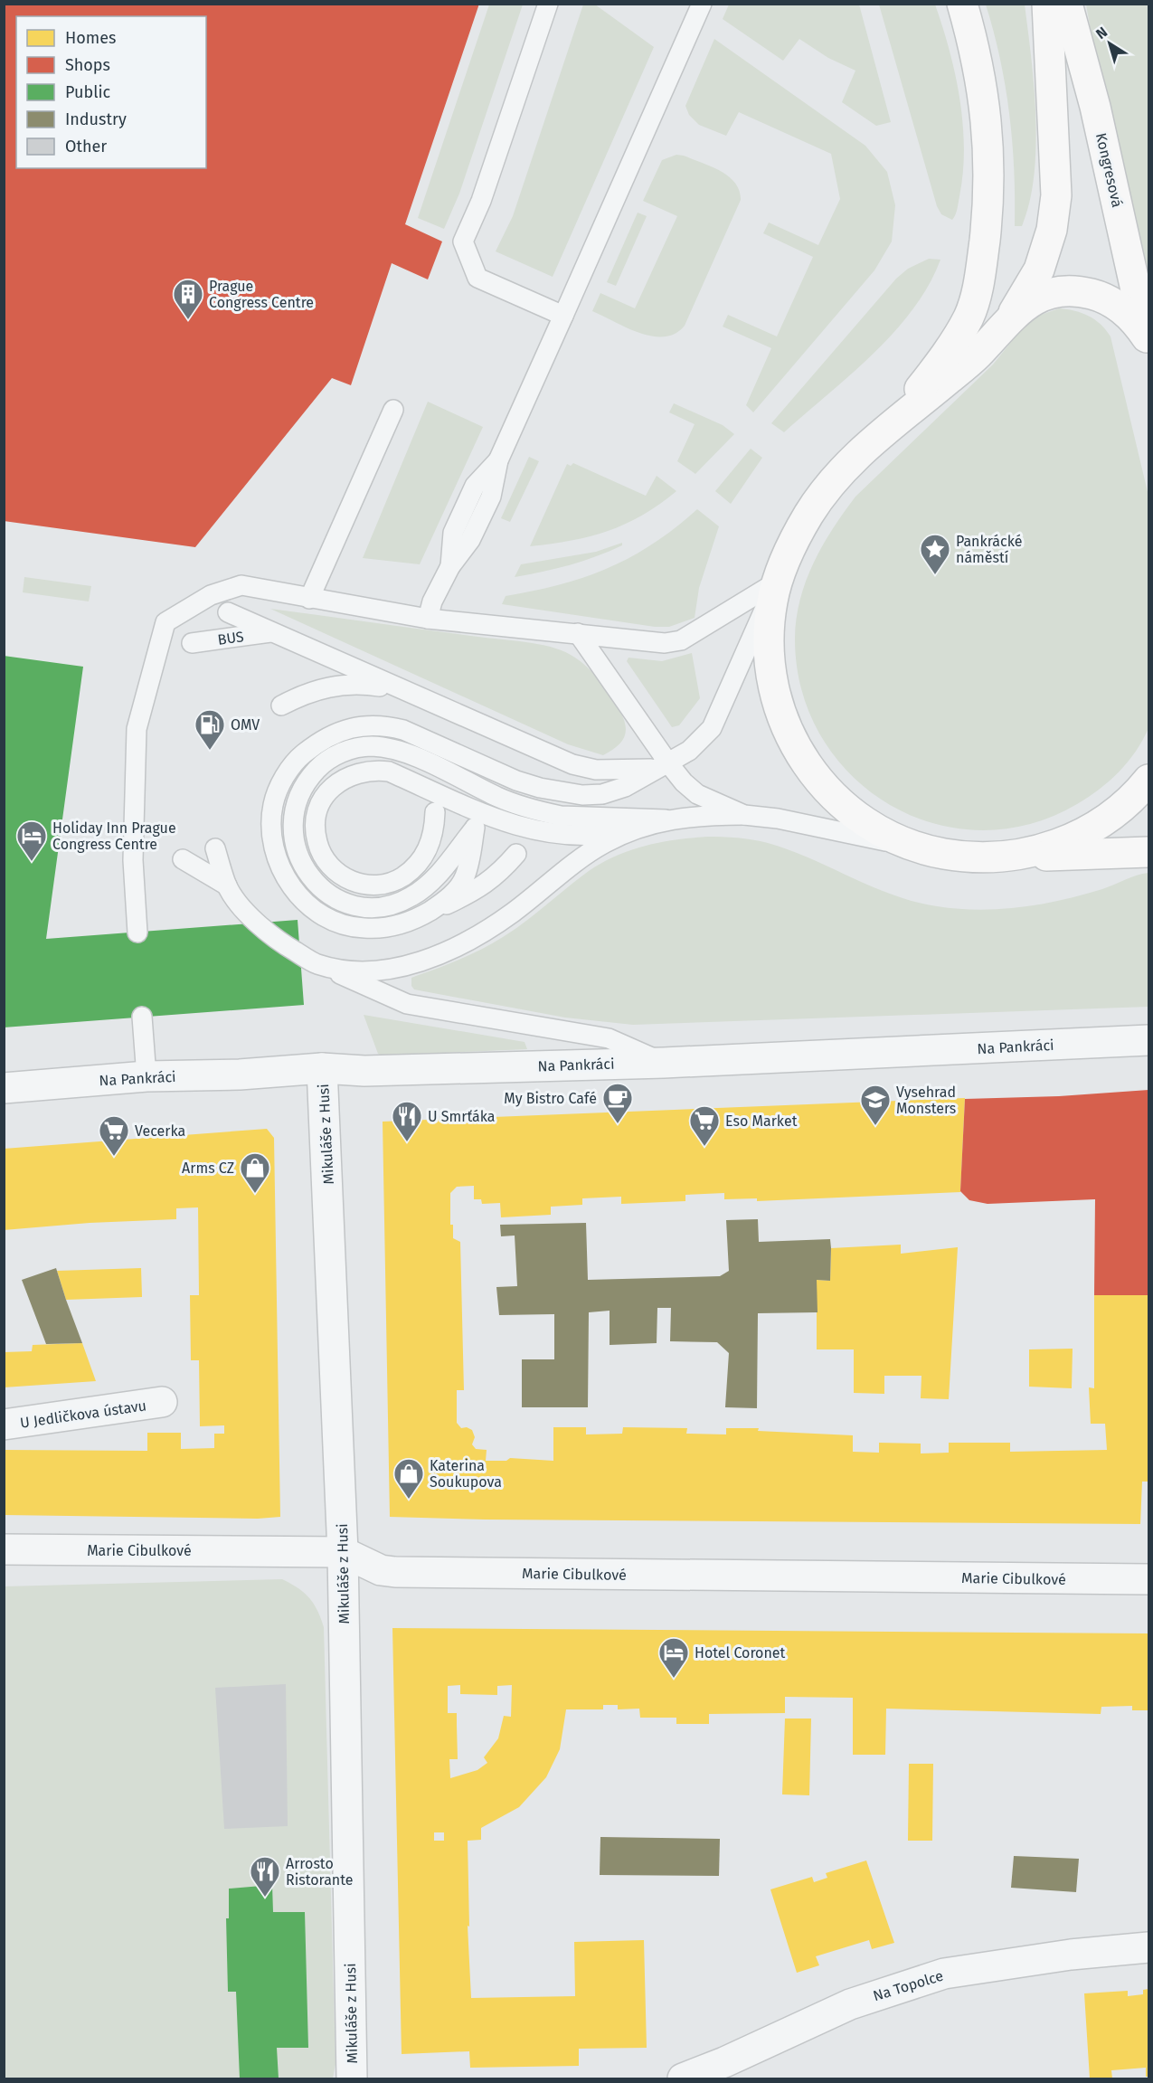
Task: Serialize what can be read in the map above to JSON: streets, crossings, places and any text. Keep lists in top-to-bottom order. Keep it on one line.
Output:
{"streets":{"street":["Kongresová","Na Pankráci","Mikuláše z Husi","U Jedličkova ústavu","Marie Cibulkové","Na Topolce"],"lane":["BUS"]},"crossings":[["Na Pankráci","Mikuláše z Husi"],["Mikuláše z Husi","Marie Cibulkové"]],"places":{"building":["Prague Congress Centre"],"place":["Pankrácké náměstí"],"fuel station":["OMV"],"hotel":["Holiday Inn Prague Congress Centre","Hotel Coronet"],"cafe":["My Bistro Café"],"school or university":["Vysehrad Monsters"],"restaurant":["U Smrťáka","Arrosto Ristorante"],"supermarket":["Eso Market","Vecerka"],"shop":["Arms CZ","Katerina Soukupova"]},"legend":["Homes","Shops","Public","Industry","Other"],"north":"top left"}
